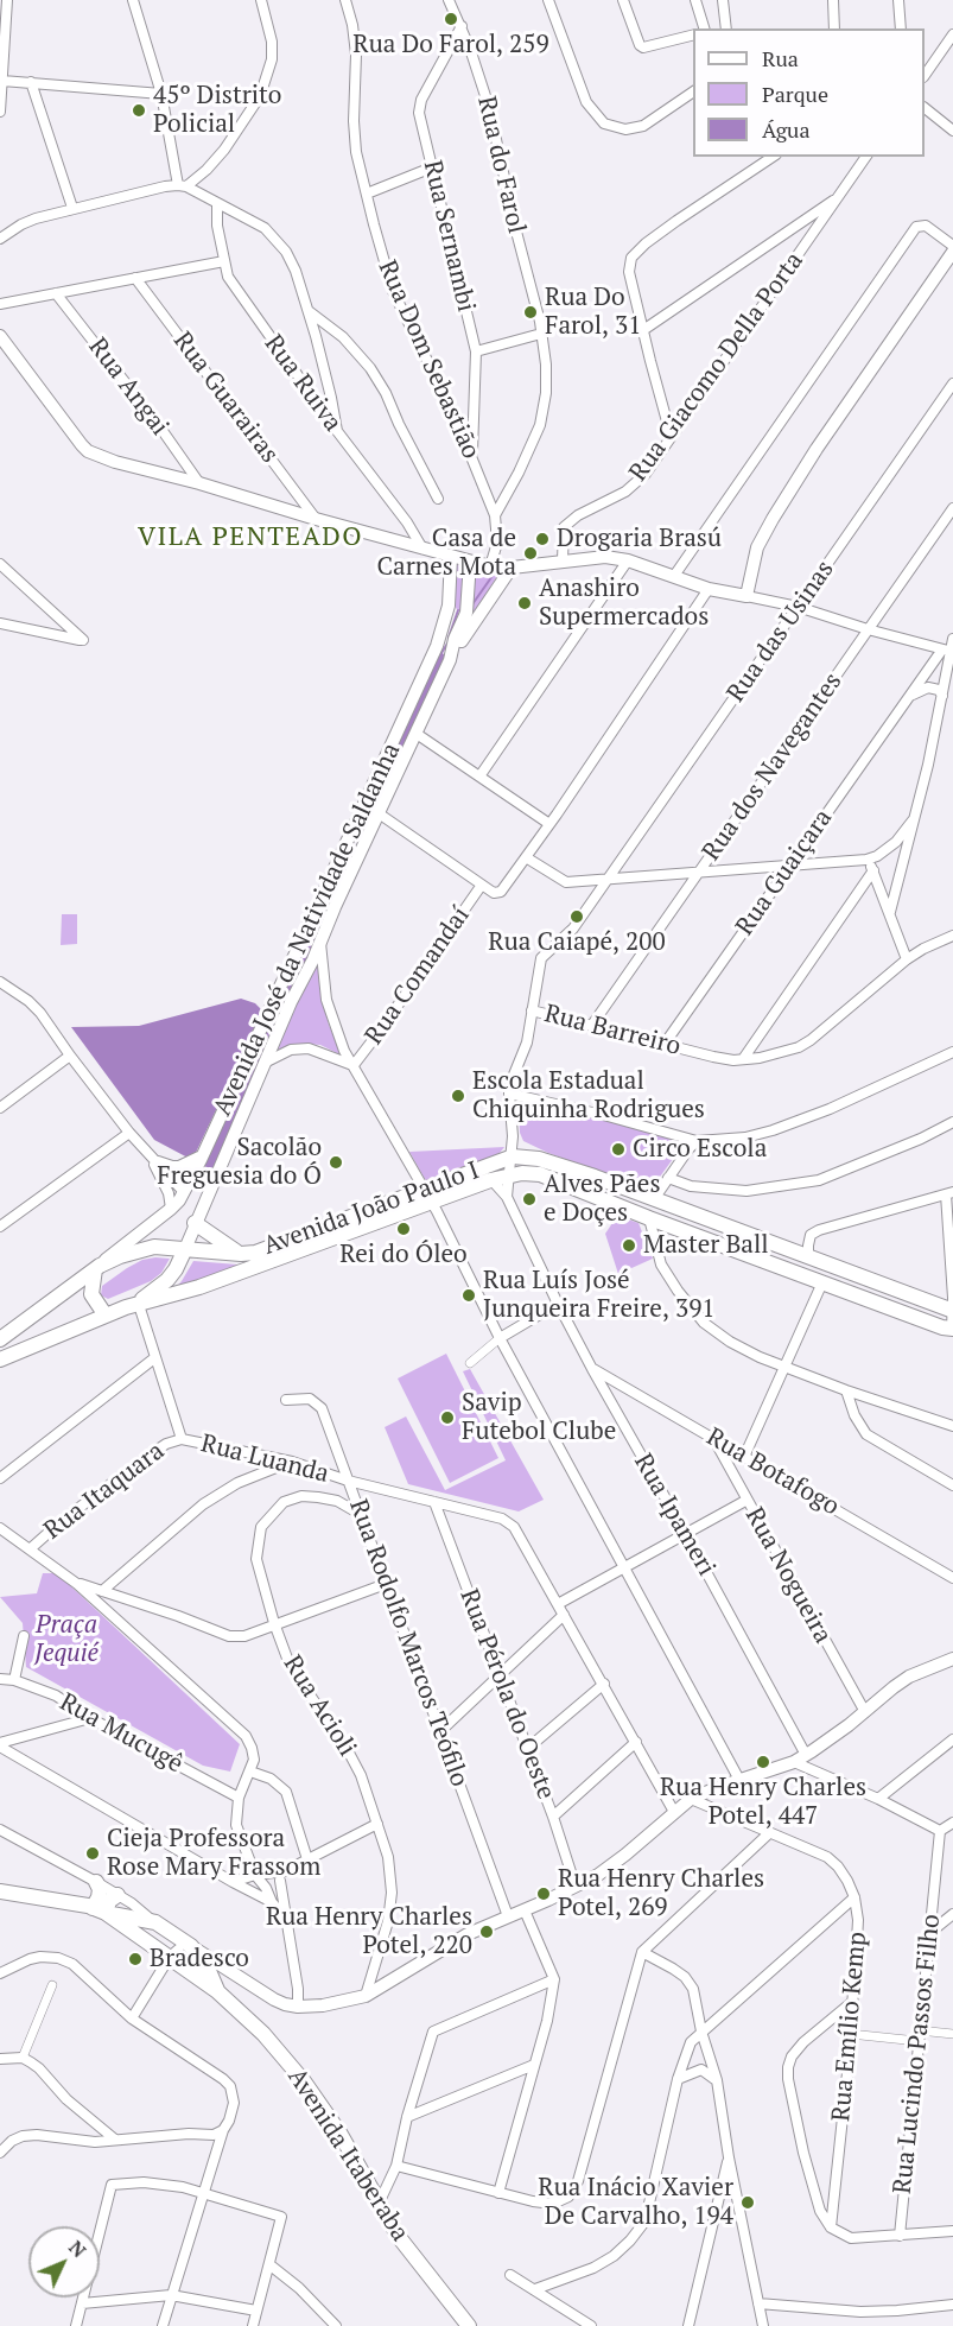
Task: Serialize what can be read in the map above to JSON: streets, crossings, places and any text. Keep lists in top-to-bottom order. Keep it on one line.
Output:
{"streets":{"main road":["Avenida João Paulo I","Avenida Itaberaba"],"street":["Rua do Farol","Rua Sernambi","Rua Dom Sebastião","Rua Giacomo Della Porta","Rua Ruiva","Rua Angai","Rua Guarairas","Rua das Usinas","Rua dos Navegantes","Rua Guaiçara","Avenida José da Natividade Saldanha","Rua Comandaí","Rua Barreiro","Rua Luanda","Rua Botafogo","Rua Itaquara","Rua Ipameri","Rua Nogueira","Rua Rodolfo Marcos Teófilo","Rua Pérola do Oeste","Rua Acioli","Rua Mucugê","Rua Emílio Kemp","Rua Lucindo Passos Filho"]},"crossings":[["Rua do Farol","Rua Sernambi"],["Rua do Farol","Rua Dom Sebastião"],["Rua Sernambi","Rua Dom Sebastião"],["Rua das Usinas","Rua Barreiro"],["Rua dos Navegantes","Rua Barreiro"],["Rua Guaiçara","Rua Barreiro"],["Avenida José da Natividade Saldanha","Avenida João Paulo I"],["Avenida João Paulo I","Rua Ipameri"],["Rua Luanda","Rua Itaquara"],["Rua Luanda","Rua Rodolfo Marcos Teófilo"],["Rua Luanda","Rua Pérola do Oeste"],["Rua Botafogo","Rua Ipameri"],["Rua Botafogo","Rua Nogueira"],["Rua Rodolfo Marcos Teófilo","Rua Acioli"]],"districts":["VILA PENTEADO"],"parks":["Praça Jequié"],"places":["Rua Do Farol, 259","45º Distrito Policial","Rua Do Farol, 31","Drogaria Brasú","Casa de Carnes Mota","Anashiro Supermercados","Rua Caiapé, 200","Escola Estadual Chiquinha Rodrigues","Circo Escola","Sacolão Freguesia do Ó","Alves Pães e Doçes","Rei do Óleo","Master Ball","Rua Luís José Junqueira Freire, 391","Savip Futebol Clube","Rua Henry Charles Potel, 447","Cieja Professora Rose Mary Frassom","Rua Henry Charles Potel, 269","Rua Henry Charles Potel, 220","Bradesco","Rua Inácio Xavier De Carvalho, 194"],"legend":["Rua","Parque","Água"],"north":"top right"}
